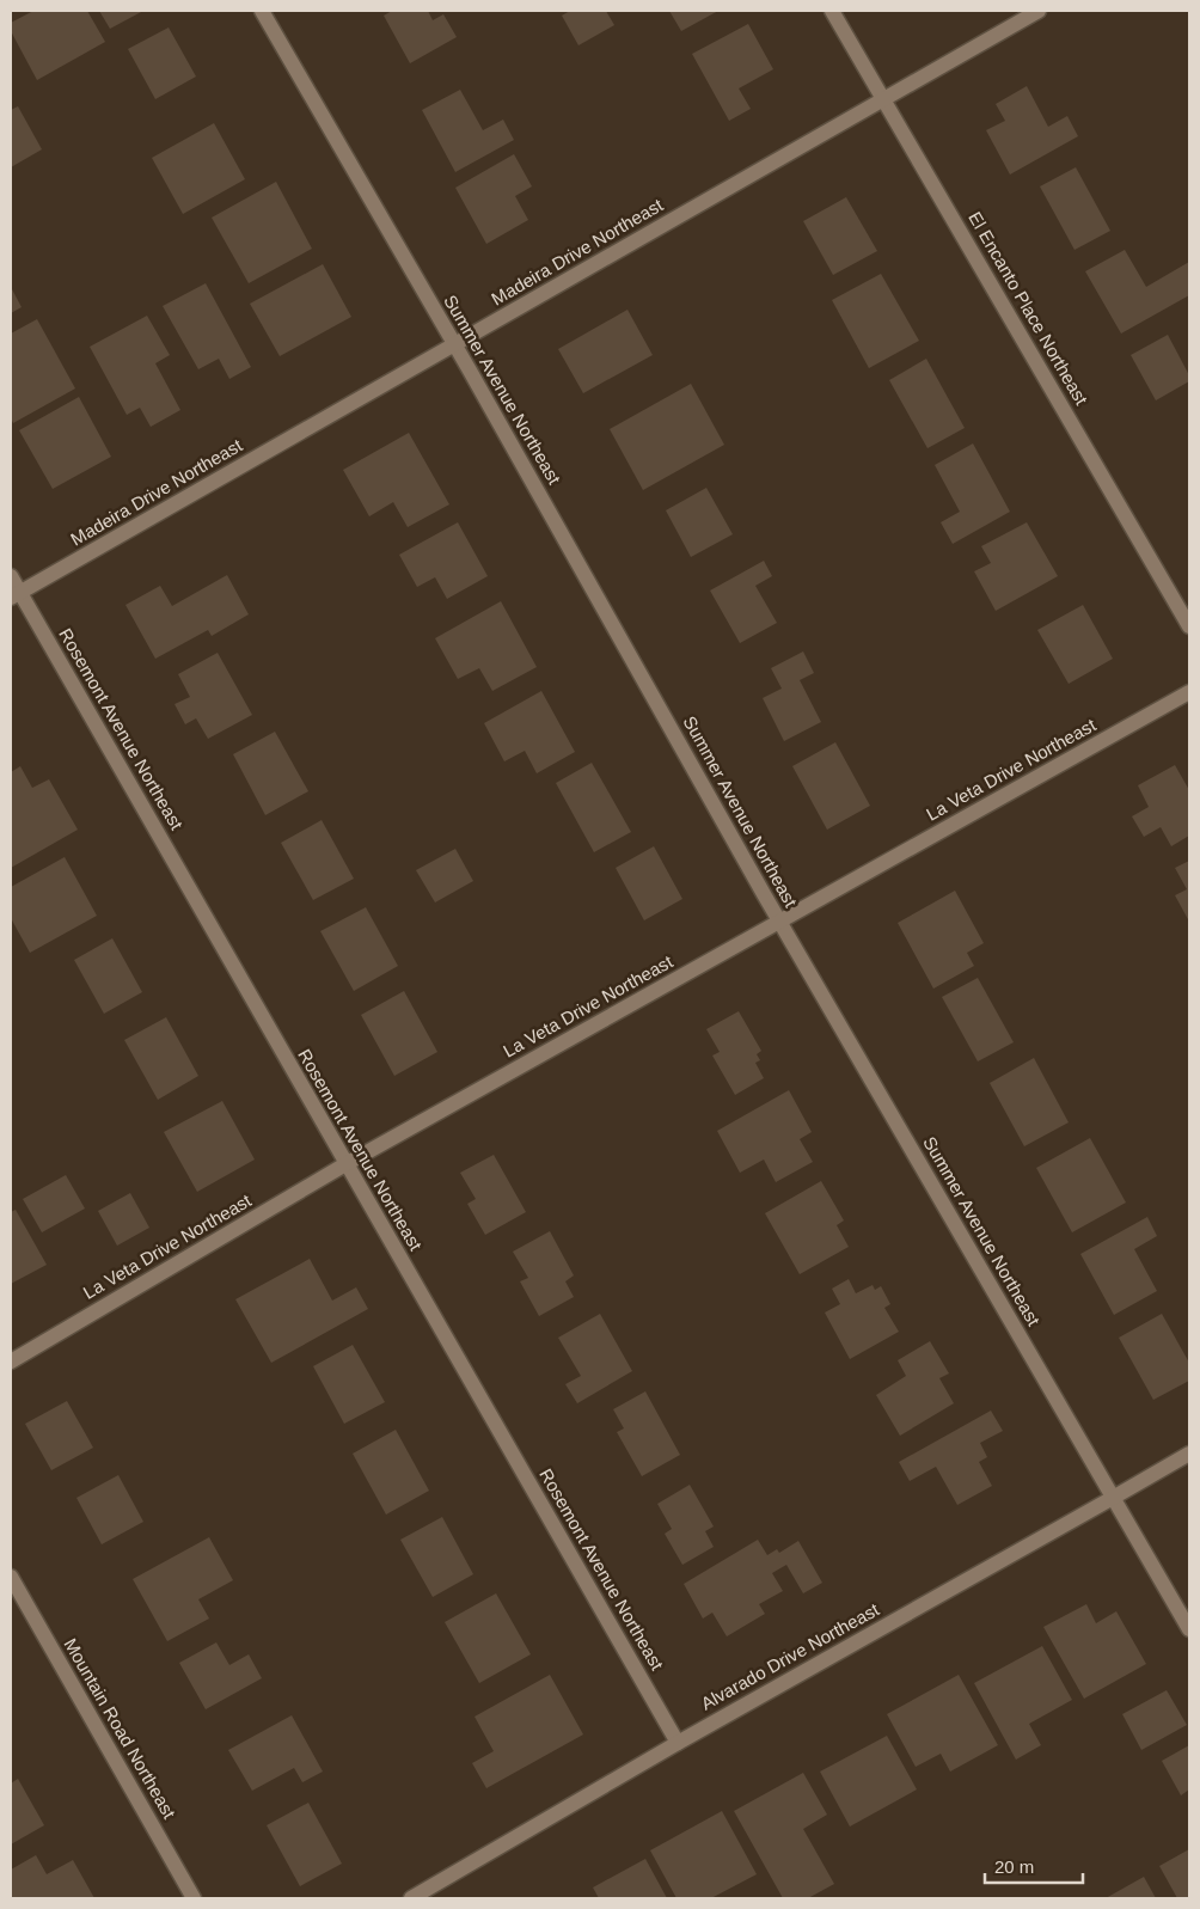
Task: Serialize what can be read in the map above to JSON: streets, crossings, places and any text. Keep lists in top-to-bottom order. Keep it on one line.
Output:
{"streets":{"street":["Madeira Drive Northeast","El Encanto Place Northeast","Summer Avenue Northeast","Rosemont Avenue Northeast","La Veta Drive Northeast","Alvarado Drive Northeast","Mountain Road Northeast"]},"crossings":[["Madeira Drive Northeast","El Encanto Place Northeast"],["Madeira Drive Northeast","Summer Avenue Northeast"],["Madeira Drive Northeast","Rosemont Avenue Northeast"],["Summer Avenue Northeast","La Veta Drive Northeast"],["Summer Avenue Northeast","Alvarado Drive Northeast"],["Rosemont Avenue Northeast","La Veta Drive Northeast"],["Rosemont Avenue Northeast","Alvarado Drive Northeast"]],"scale_bar":"20 m"}
